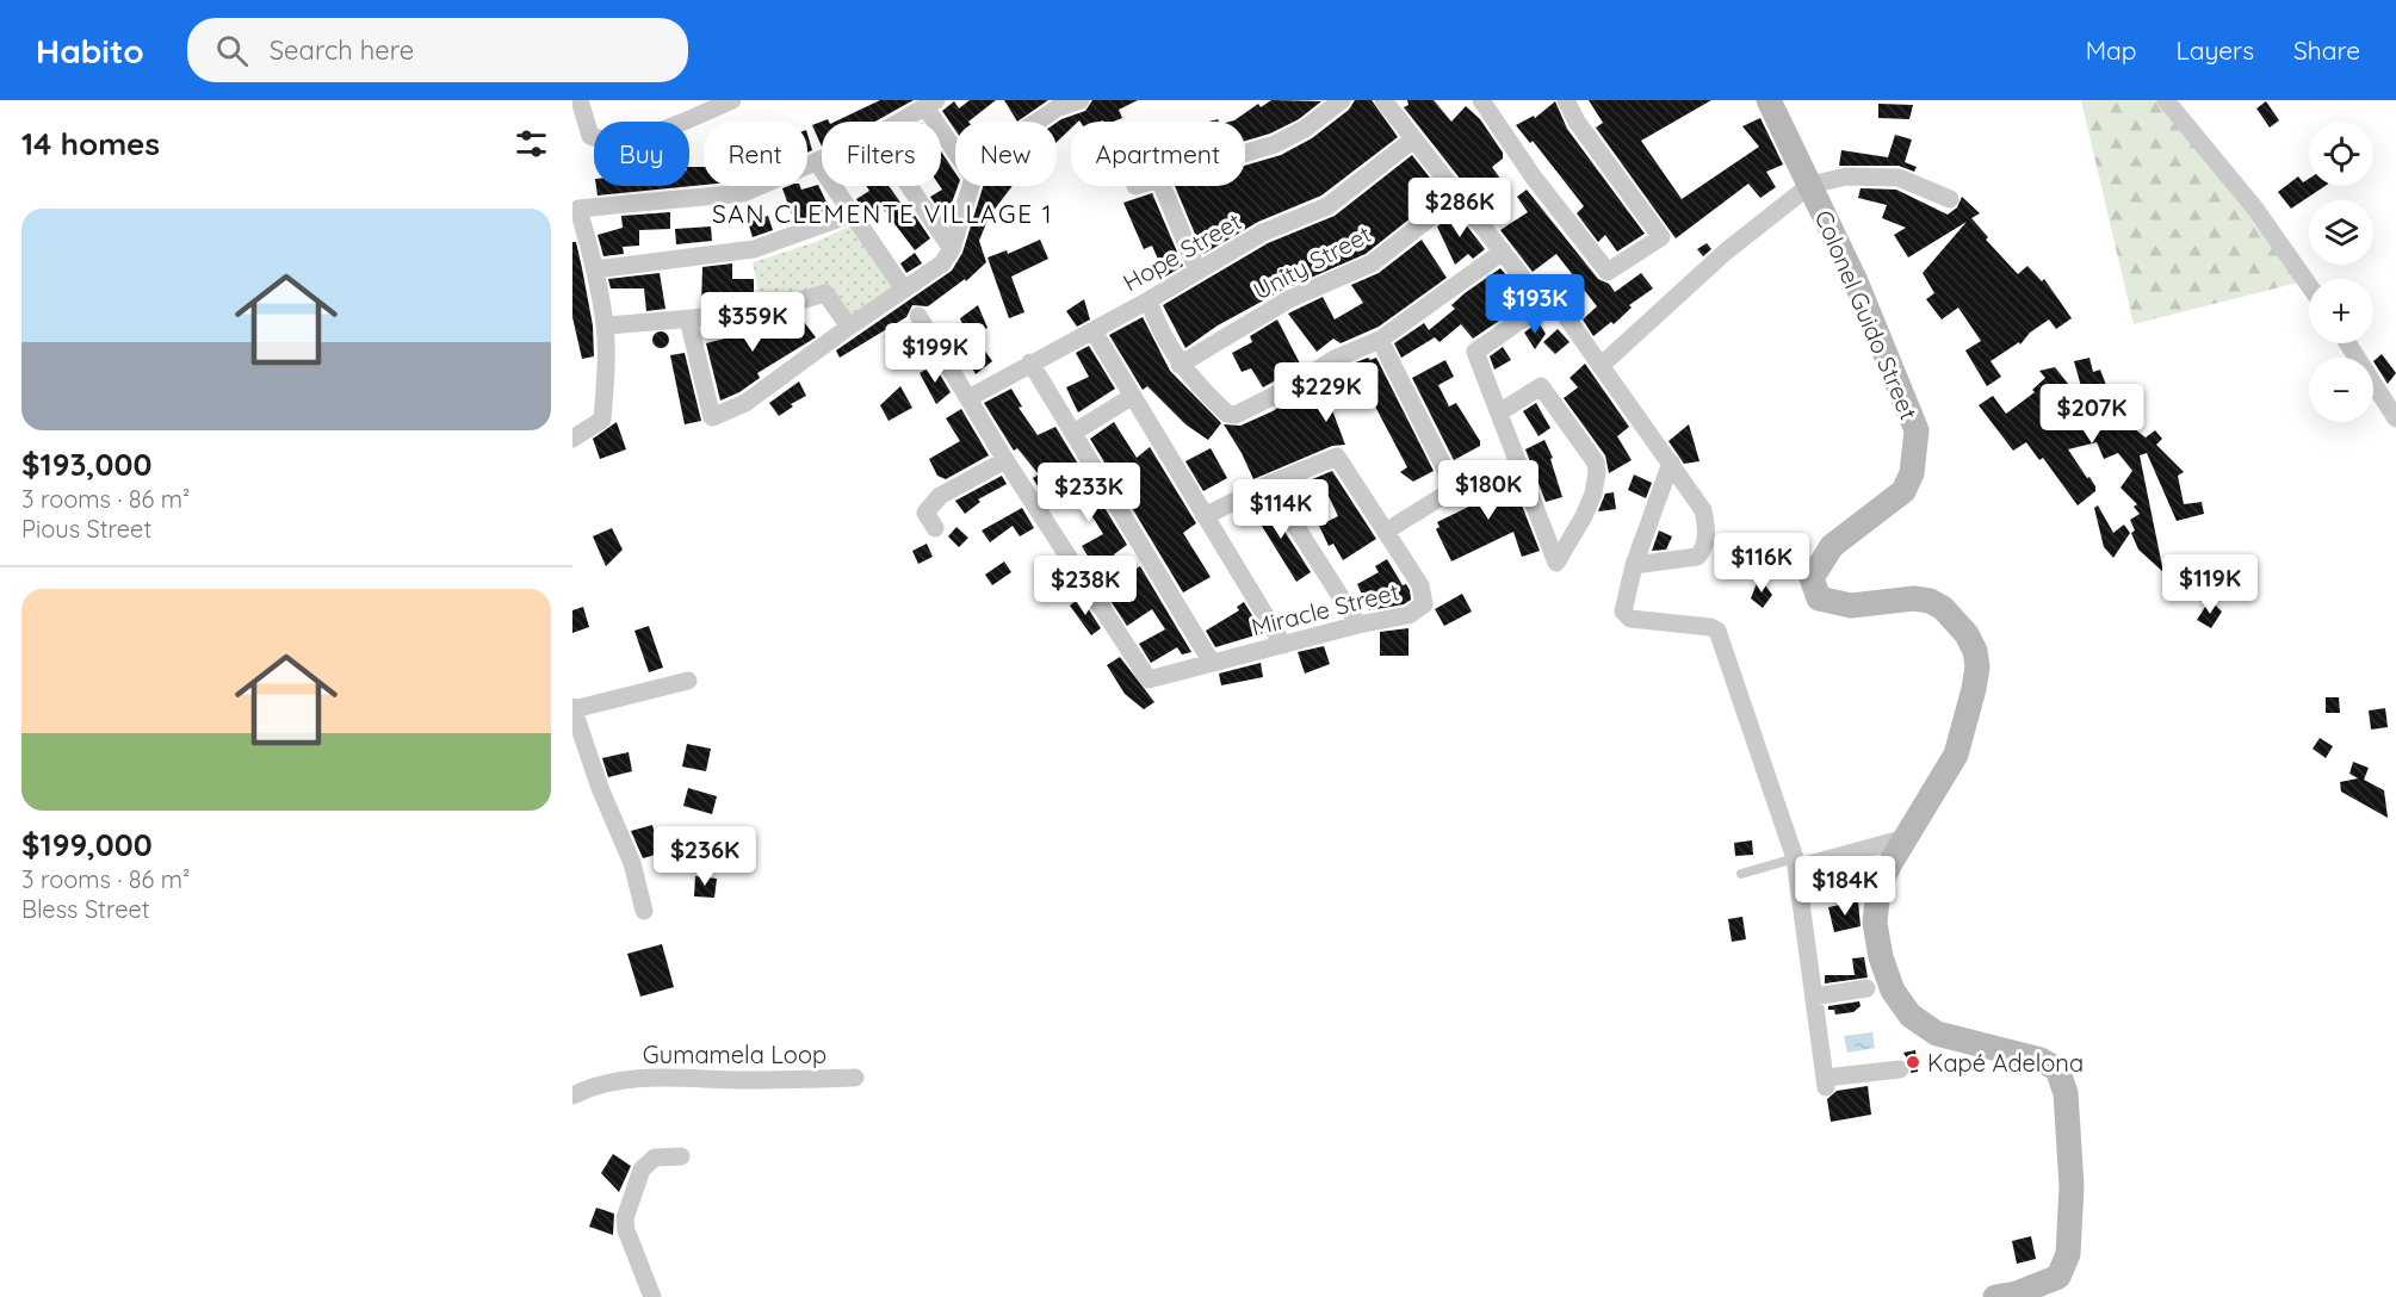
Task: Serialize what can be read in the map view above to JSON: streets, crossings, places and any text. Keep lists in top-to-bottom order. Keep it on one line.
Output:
{"streets":{"street":["Hope Street","Unity Street","Colonel Guido Street","Miracle Street","Gumamela Loop"]},"districts":["SAN CLEMENTE VILLAGE 1"],"places":["Kapé Adelona"],"page":{"header":"Habito","search":"Search here","nav":["Map","Layers","Share"],"heading":"14 homes","map_buttons":["+","−"],"chip":["Buy","Rent","Filters","New","Apartment"],"price":["$286K","$193K","$359K","$199K","$229K","$207K","$180K","$233K","$114K","$116K","$119K","$238K","$236K","$184K"],"list":[{"name":"$193,000","note":"3 rooms · 86 m² · Pious Street"},{"name":"$199,000","note":"3 rooms · 86 m² · Bless Street"}]}}
